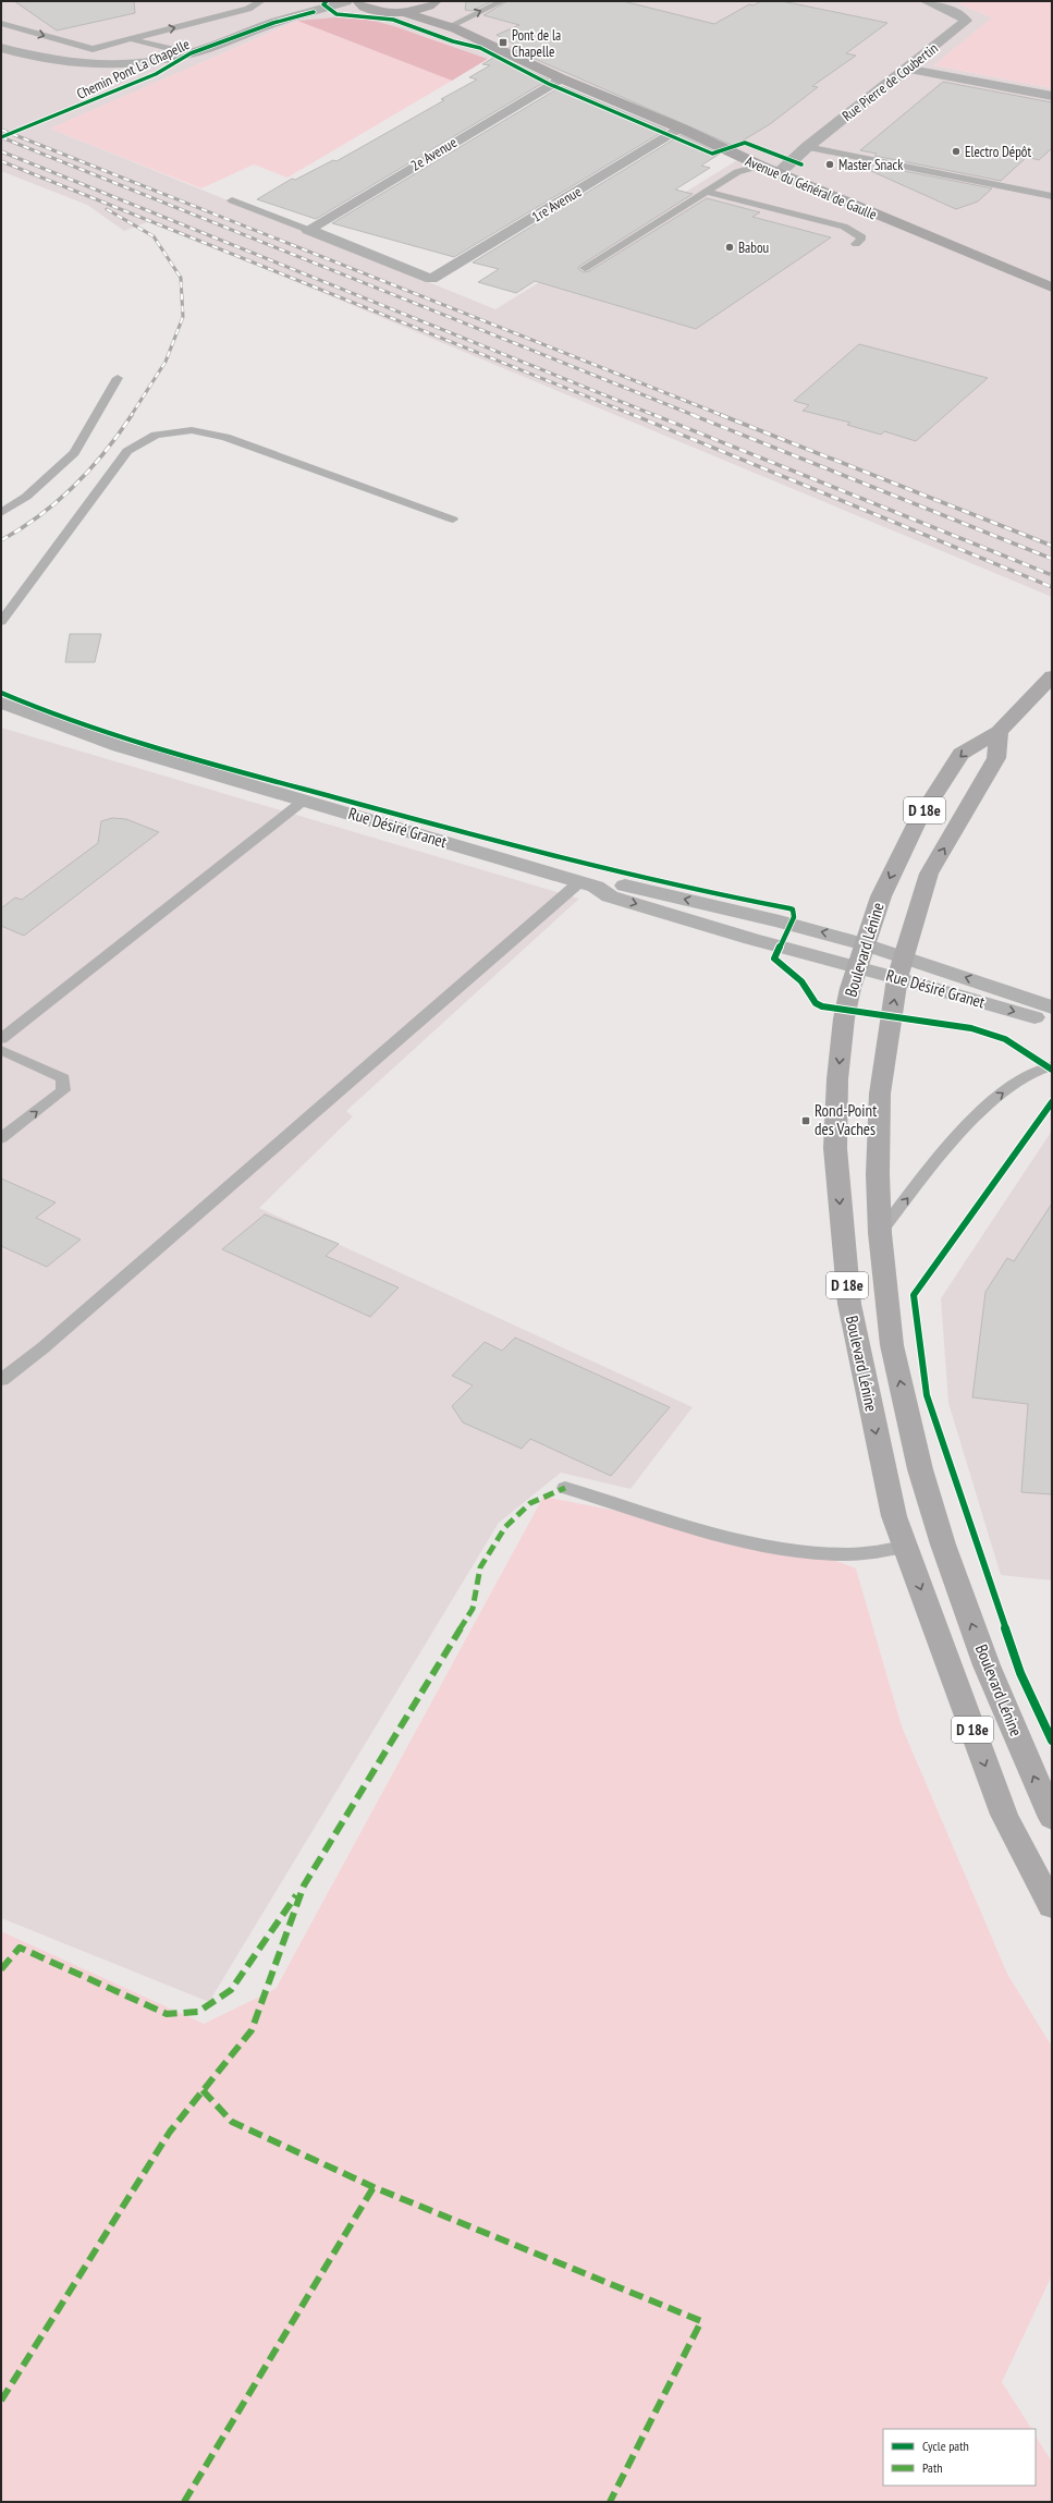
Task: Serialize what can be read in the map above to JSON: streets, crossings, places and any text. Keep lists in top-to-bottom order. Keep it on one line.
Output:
{"streets":{"main road":["Avenue du Général de Gaulle","D 18e","Boulevard Lénine"],"street":["Chemin Pont La Chapelle","Rue Pierre de Coubertin","2e Avenue","1re Avenue","Rue Désiré Granet"]},"crossings":[["Rue Pierre de Coubertin","Avenue du Général de Gaulle"],["2e Avenue","Avenue du Général de Gaulle"],["2e Avenue","1re Avenue"],["Avenue du Général de Gaulle","1re Avenue"],["Rue Désiré Granet","Boulevard Lénine"]],"places":{"transit":["Pont de la Chapelle","Rond-Point des Vaches"],"other":["Electro Dépôt","Master Snack","Babou"]},"legend":["Cycle path","Path"]}
